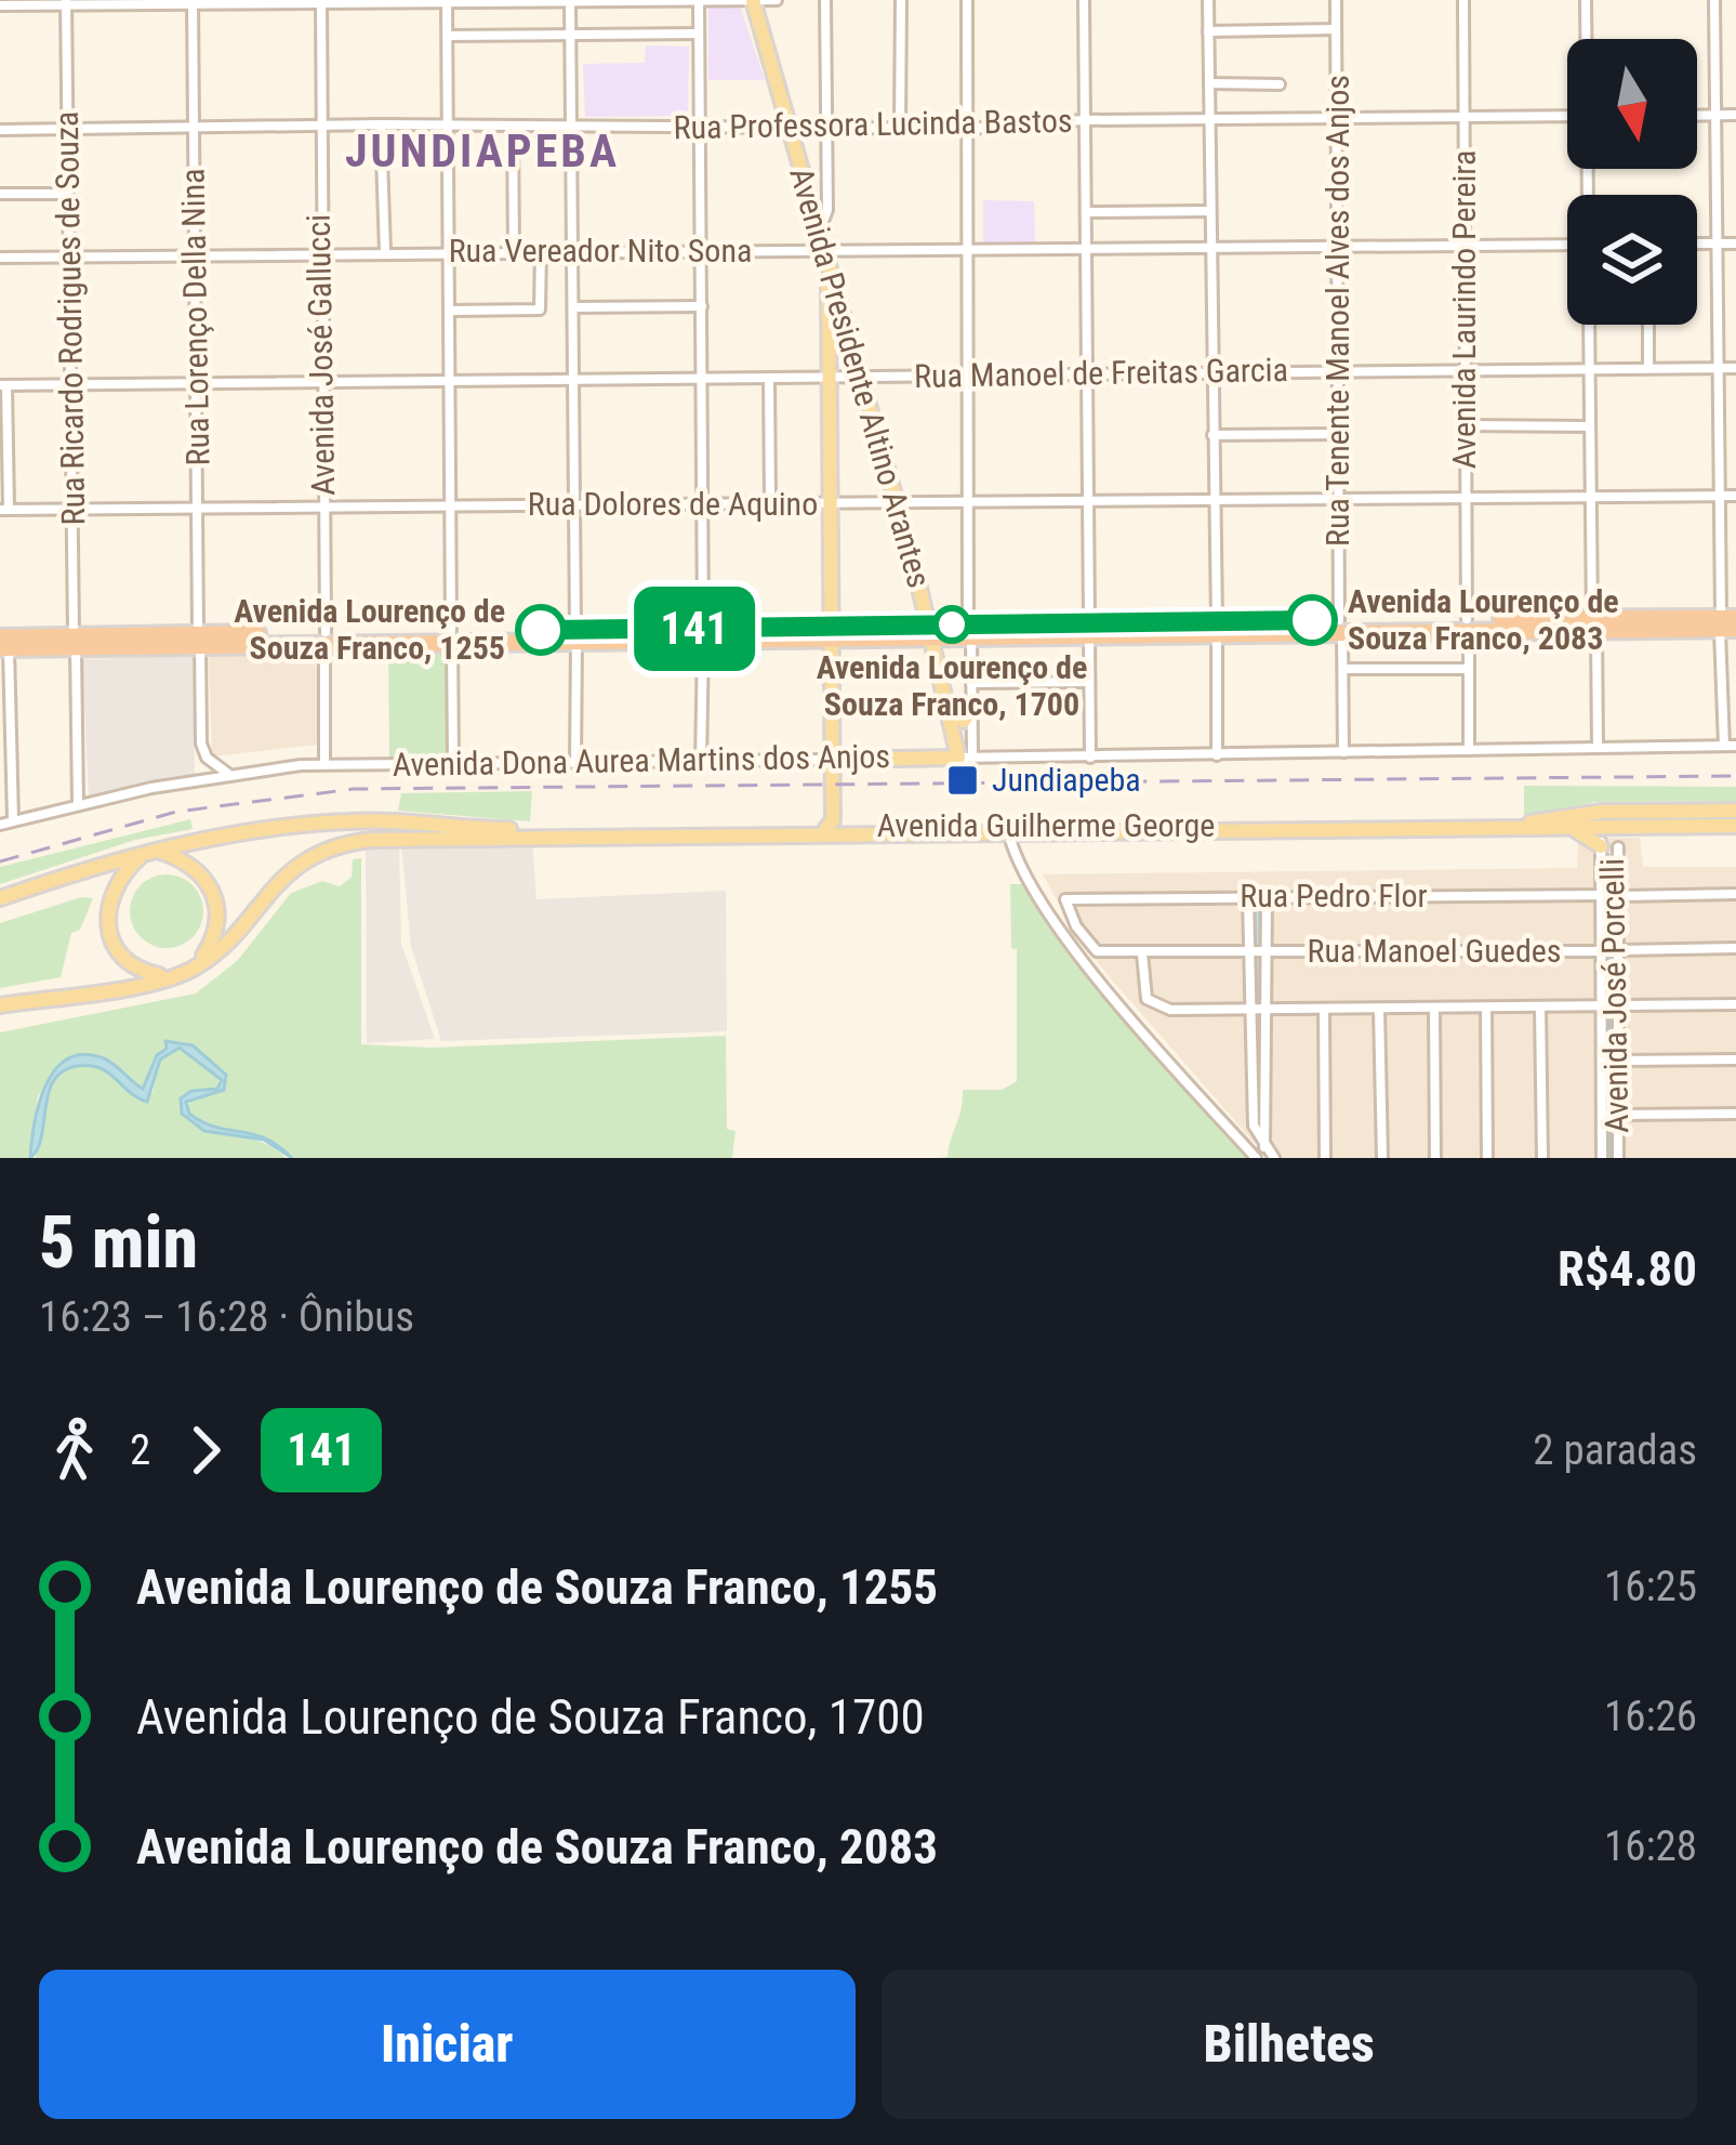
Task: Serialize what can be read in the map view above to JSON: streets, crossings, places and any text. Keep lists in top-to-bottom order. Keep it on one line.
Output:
{"streets":{"main road":["Avenida Presidente Altino Arantes","Avenida Dona Aurea Martins dos Anjos","Avenida Guilherme George"],"street":["Rua Professora Lucinda Bastos","Rua Vereador Nito Sona","Avenida Laurindo Pereira","Rua Tenente Manoel Alves dos Anjos","Rua Lorenço Della Nina","Rua Ricardo Rodrigues de Souza","Avenida José Gallucci","Rua Manoel de Freitas Garcia","Rua Dolores de Aquino","Rua Pedro Flor","Rua Manoel Guedes","Avenida José Porcelli"]},"crossings":[["Rua Professora Lucinda Bastos","Avenida Laurindo Pereira"],["Rua Professora Lucinda Bastos","Rua Tenente Manoel Alves dos Anjos"],["Rua Professora Lucinda Bastos","Rua Lorenço Della Nina"],["Rua Professora Lucinda Bastos","Rua Ricardo Rodrigues de Souza"],["Rua Professora Lucinda Bastos","Avenida José Gallucci"],["Rua Professora Lucinda Bastos","Avenida Presidente Altino Arantes"],["Rua Vereador Nito Sona","Avenida Laurindo Pereira"],["Rua Vereador Nito Sona","Rua Tenente Manoel Alves dos Anjos"],["Rua Vereador Nito Sona","Rua Lorenço Della Nina"],["Rua Vereador Nito Sona","Rua Ricardo Rodrigues de Souza"],["Rua Vereador Nito Sona","Avenida José Gallucci"],["Rua Vereador Nito Sona","Avenida Presidente Altino Arantes"],["Avenida Laurindo Pereira","Rua Manoel de Freitas Garcia"],["Avenida Laurindo Pereira","Rua Dolores de Aquino"],["Avenida Laurindo Pereira","Avenida Dona Aurea Martins dos Anjos"],["Rua Tenente Manoel Alves dos Anjos","Rua Manoel de Freitas Garcia"],["Rua Tenente Manoel Alves dos Anjos","Rua Dolores de Aquino"],["Rua Tenente Manoel Alves dos Anjos","Avenida Dona Aurea Martins dos Anjos"],["Rua Lorenço Della Nina","Rua Manoel de Freitas Garcia"],["Rua Lorenço Della Nina","Rua Dolores de Aquino"],["Rua Lorenço Della Nina","Avenida Dona Aurea Martins dos Anjos"],["Rua Ricardo Rodrigues de Souza","Rua Manoel de Freitas Garcia"],["Rua Ricardo Rodrigues de Souza","Rua Dolores de Aquino"],["Rua Ricardo Rodrigues de Souza","Avenida Dona Aurea Martins dos Anjos"],["Avenida José Gallucci","Rua Manoel de Freitas Garcia"],["Avenida José Gallucci","Rua Dolores de Aquino"],["Avenida José Gallucci","Avenida Dona Aurea Martins dos Anjos"],["Rua Manoel de Freitas Garcia","Avenida Presidente Altino Arantes"],["Avenida Presidente Altino Arantes","Rua Dolores de Aquino"],["Avenida Presidente Altino Arantes","Avenida Dona Aurea Martins dos Anjos"],["Avenida Guilherme George","Avenida José Porcelli"],["Rua Pedro Flor","Rua Manoel Guedes"],["Rua Pedro Flor","Avenida José Porcelli"],["Rua Manoel Guedes","Avenida José Porcelli"]],"districts":["JUNDIAPEBA"],"places":{"other":["Avenida Lourenço de Souza Franco, 2083","Avenida Lourenço de Souza Franco, 1700","Avenida Lourenço de Souza Franco, 1255"],"transit":["Jundiapeba"]},"lines":["bus line 141"],"north":"bottom","page":{"on_map":"141","heading":["5 min","16:23 – 16:28 · Ônibus","R$4.80"],"legs":["2","141","2 paradas"],"list":[{"name":"Avenida Lourenço de Souza Franco, 1255","value":"16:25"},{"name":"Avenida Lourenço de Souza Franco, 1700","value":"16:26"},{"name":"Avenida Lourenço de Souza Franco, 2083","value":"16:28"}],"buttons":["Iniciar","Bilhetes"]}}
